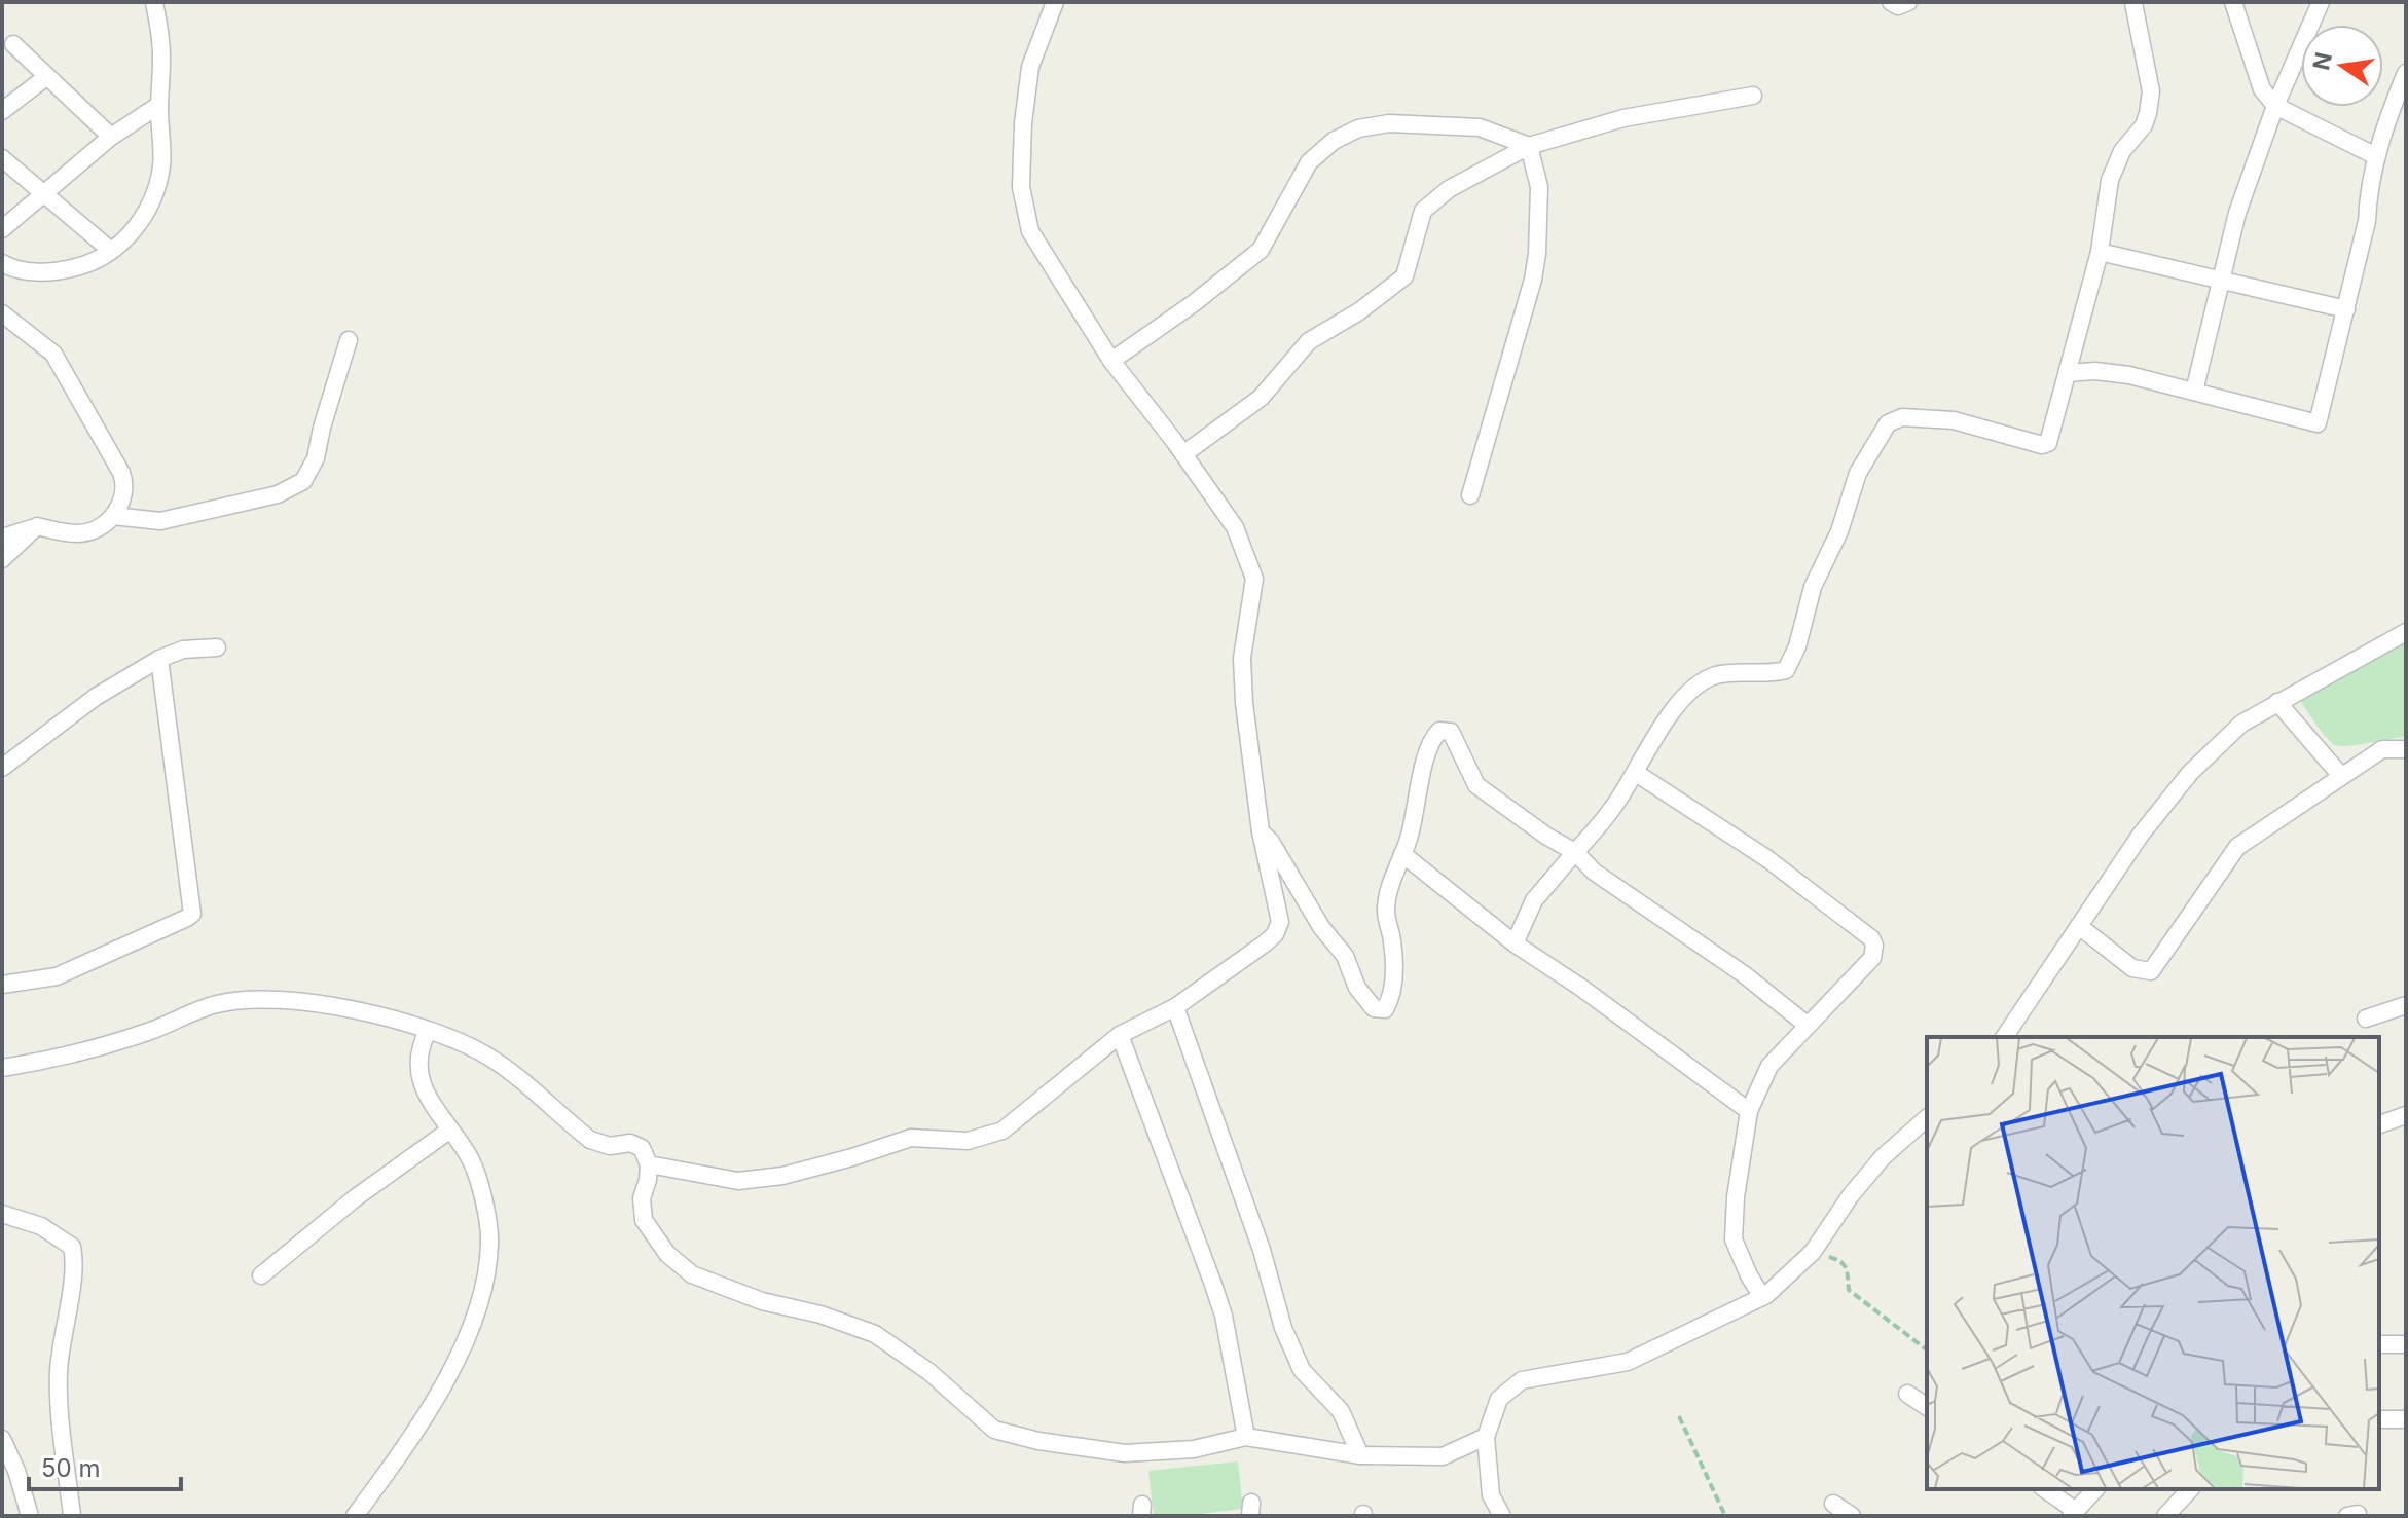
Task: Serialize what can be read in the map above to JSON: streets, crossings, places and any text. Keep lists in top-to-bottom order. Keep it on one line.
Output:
{"scale_bar":"50 m","north":"left"}
